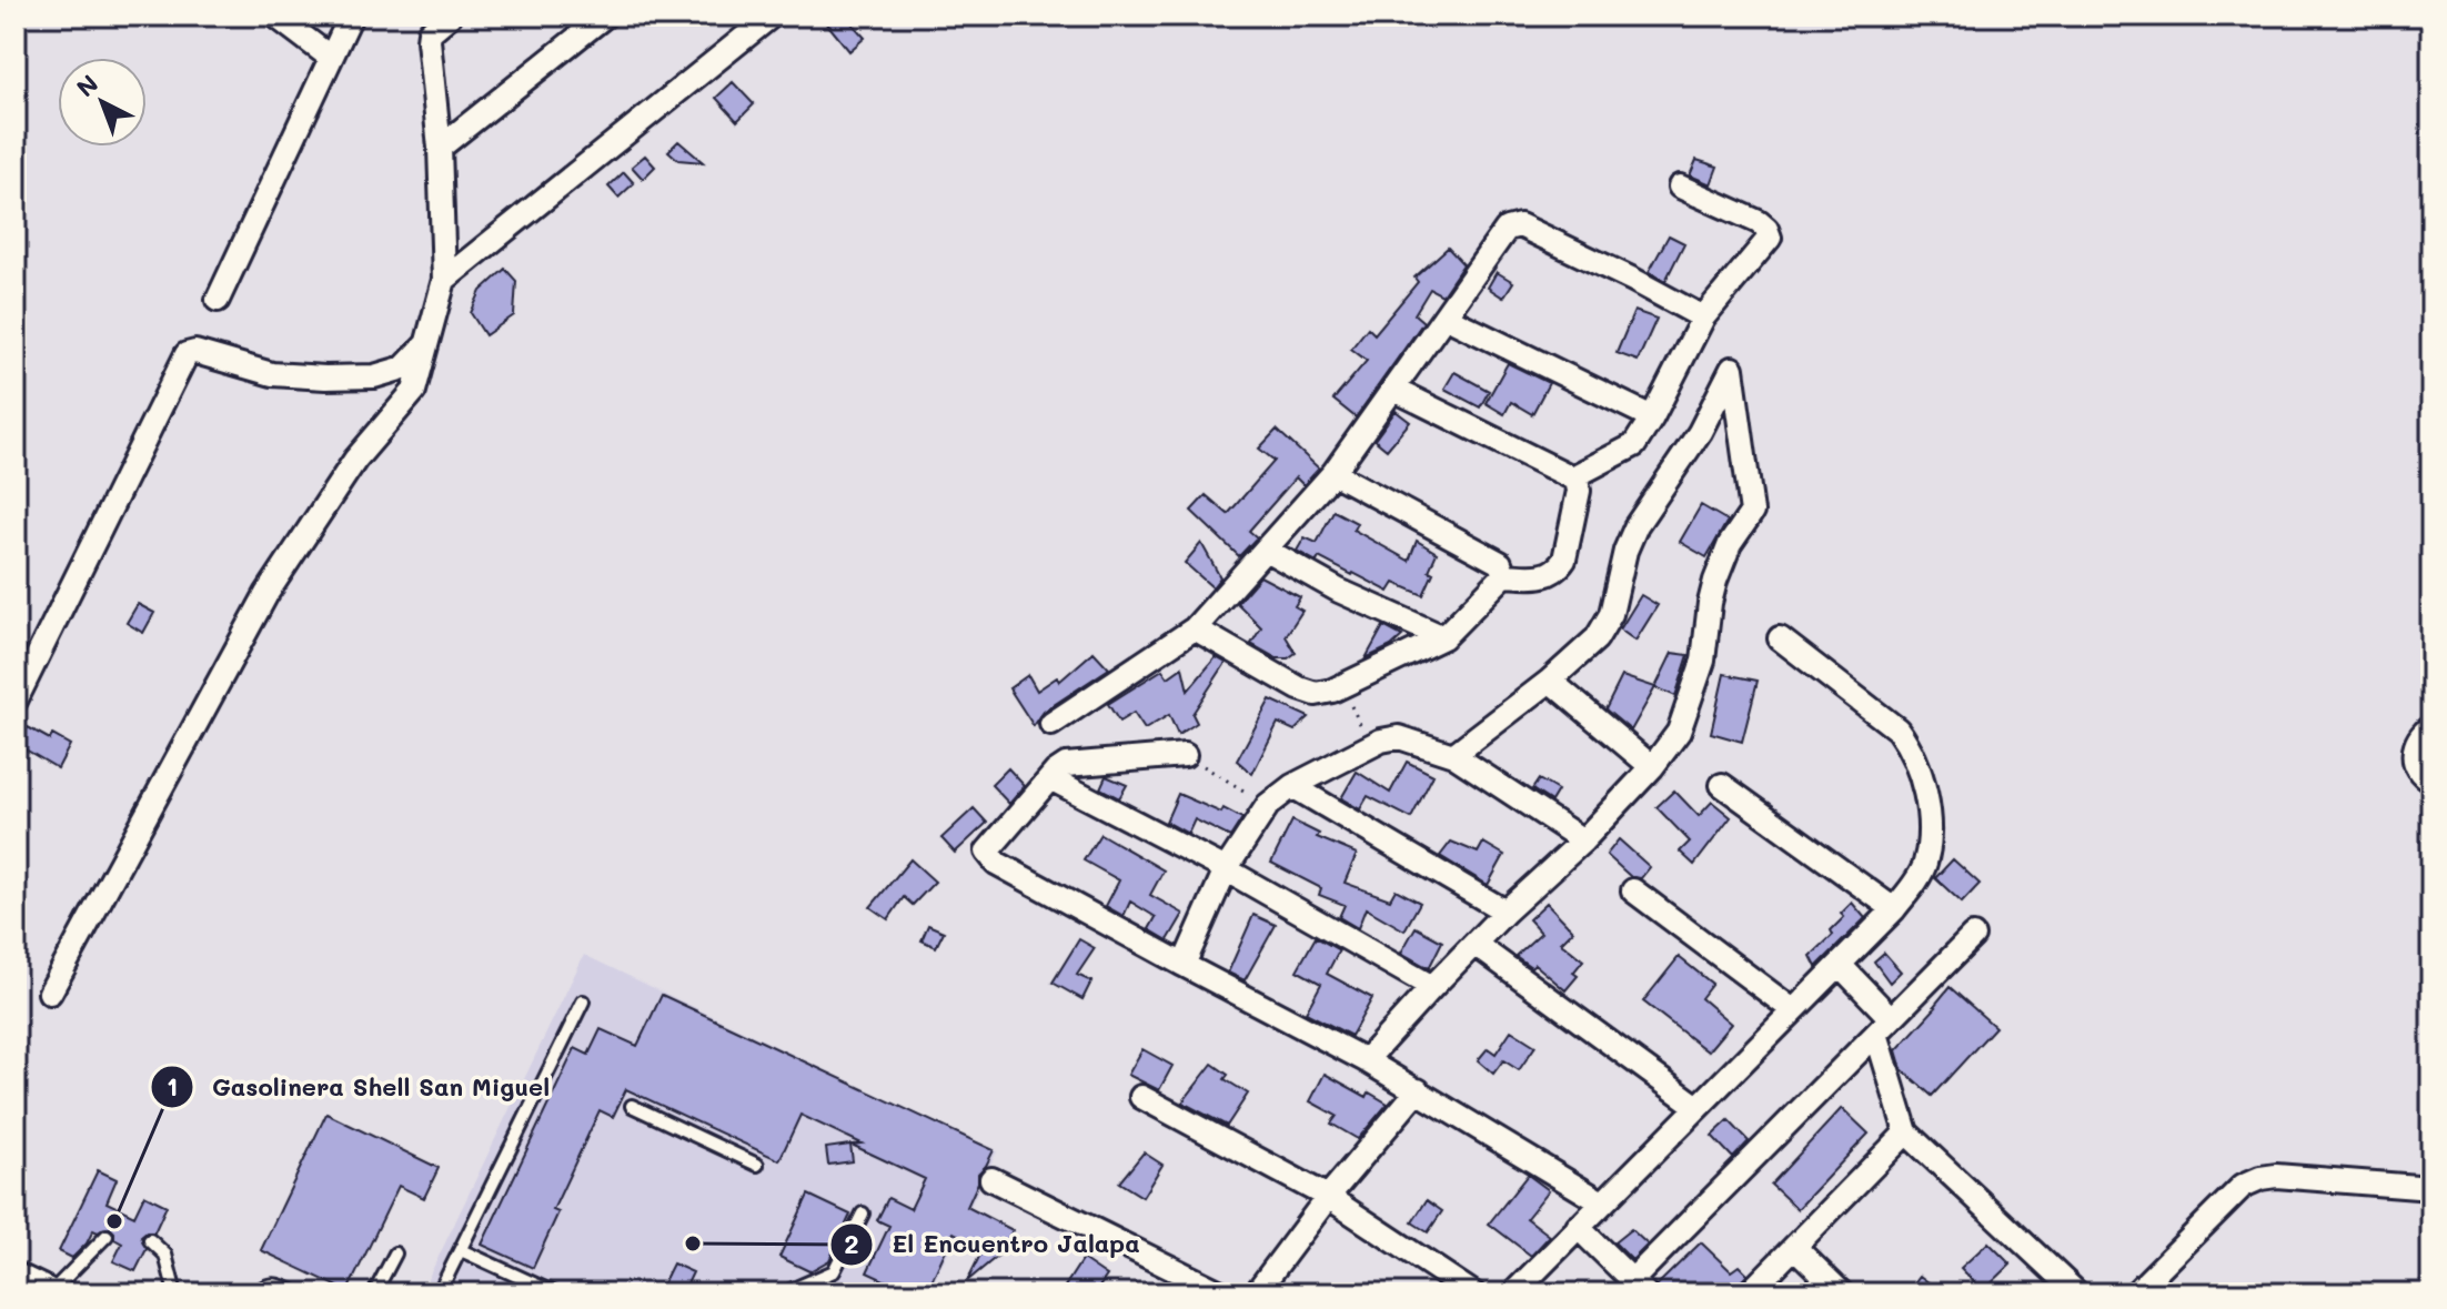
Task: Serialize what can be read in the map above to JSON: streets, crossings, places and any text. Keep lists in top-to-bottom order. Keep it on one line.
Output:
{"places":["Gasolinera Shell San Miguel","El Encuentro Jalapa"],"north":"top left"}
